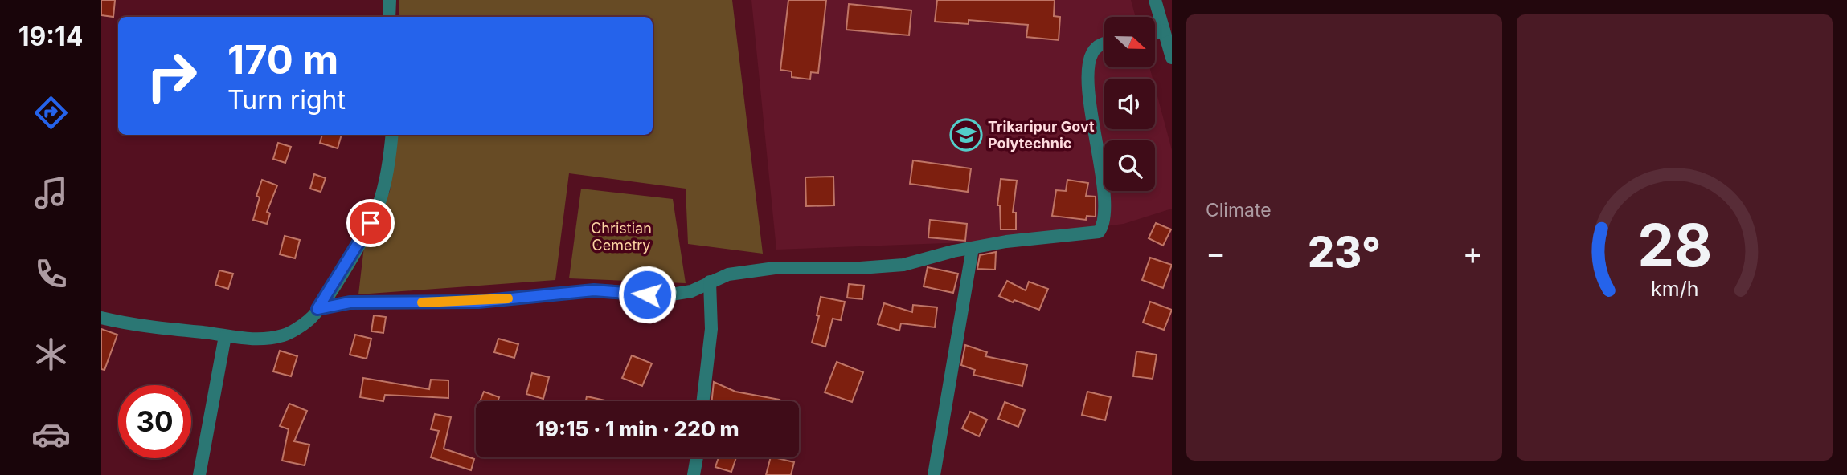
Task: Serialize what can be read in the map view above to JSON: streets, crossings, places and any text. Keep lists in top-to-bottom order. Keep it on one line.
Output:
{"parks":["Christian Cemetry"],"places":{"school or university":["Trikaripur Govt Polytechnic"]},"north":"right","page":{"tabs":"19:14","tile":"Climate","turn":["170 m","Turn right"],"heat":["−","23°","+"],"limit":"30","trip":"19:15 · 1 min · 220 m","gauge":["28","km/h"]}}
